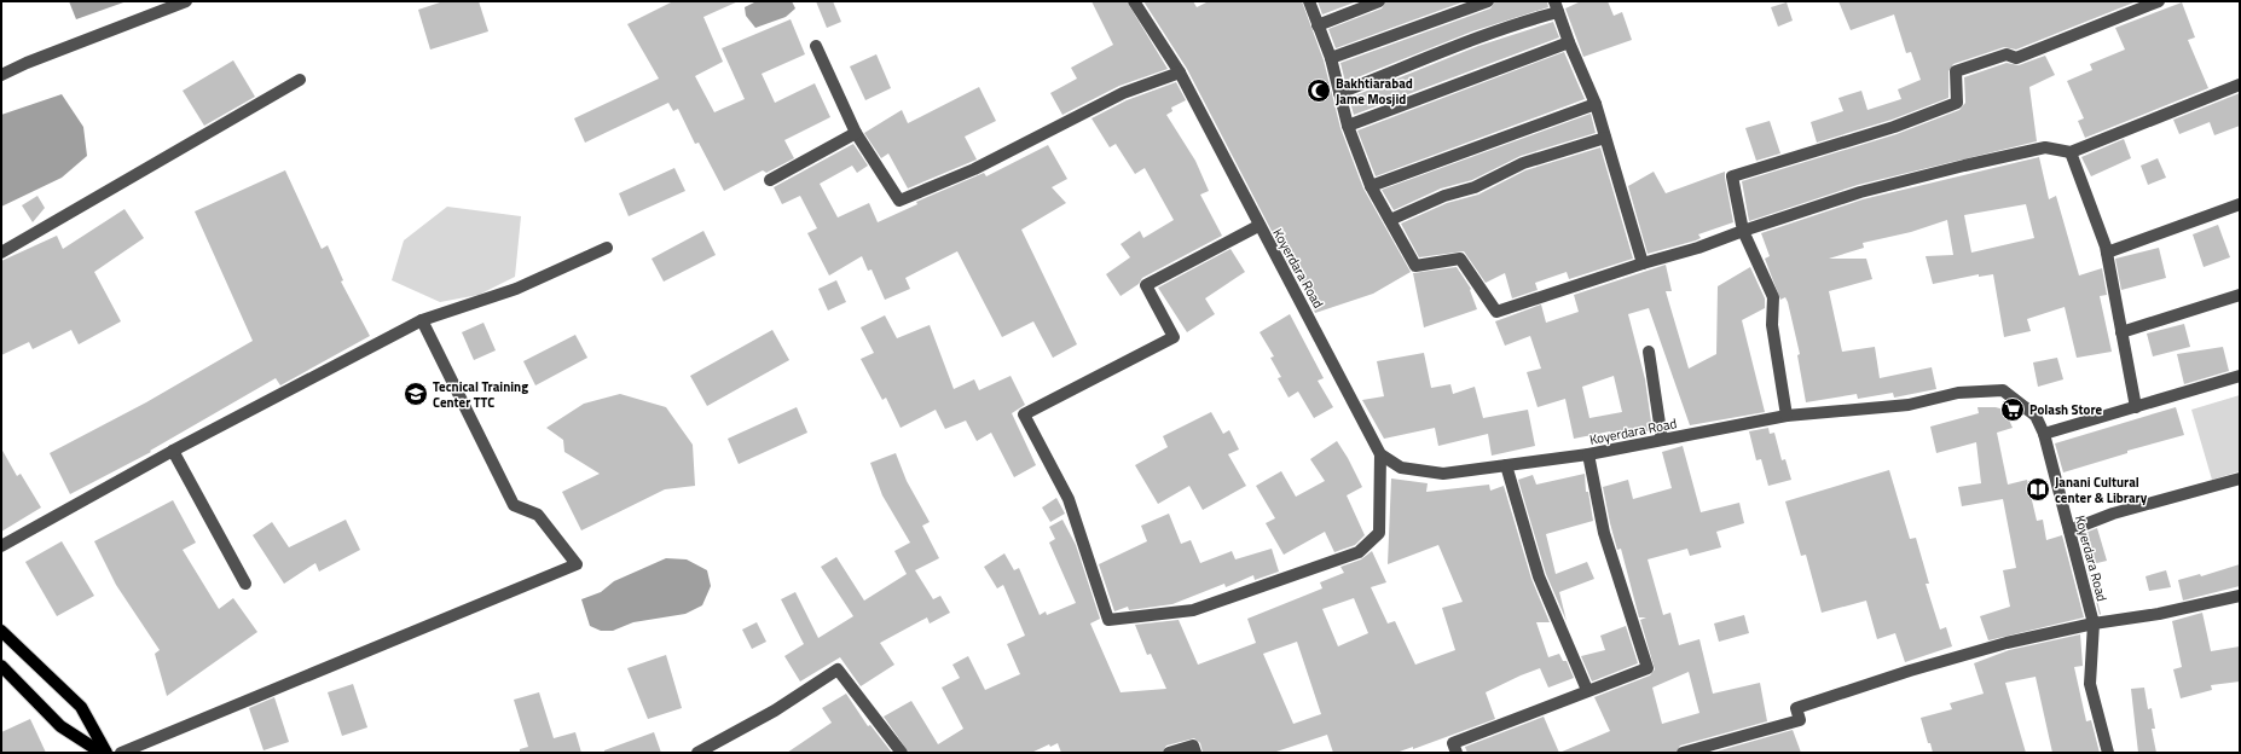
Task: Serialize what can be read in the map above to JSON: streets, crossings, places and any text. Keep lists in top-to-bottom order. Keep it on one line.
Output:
{"streets":{"street":["Koyerdara Road"]},"places":{"mosque":["Bakhtiarabad Jame Mosjid"],"school or university":["Tecnical Training Center TTC"],"supermarket":["Polash Store"],"library":["Janani Cultural center & Library"]}}
